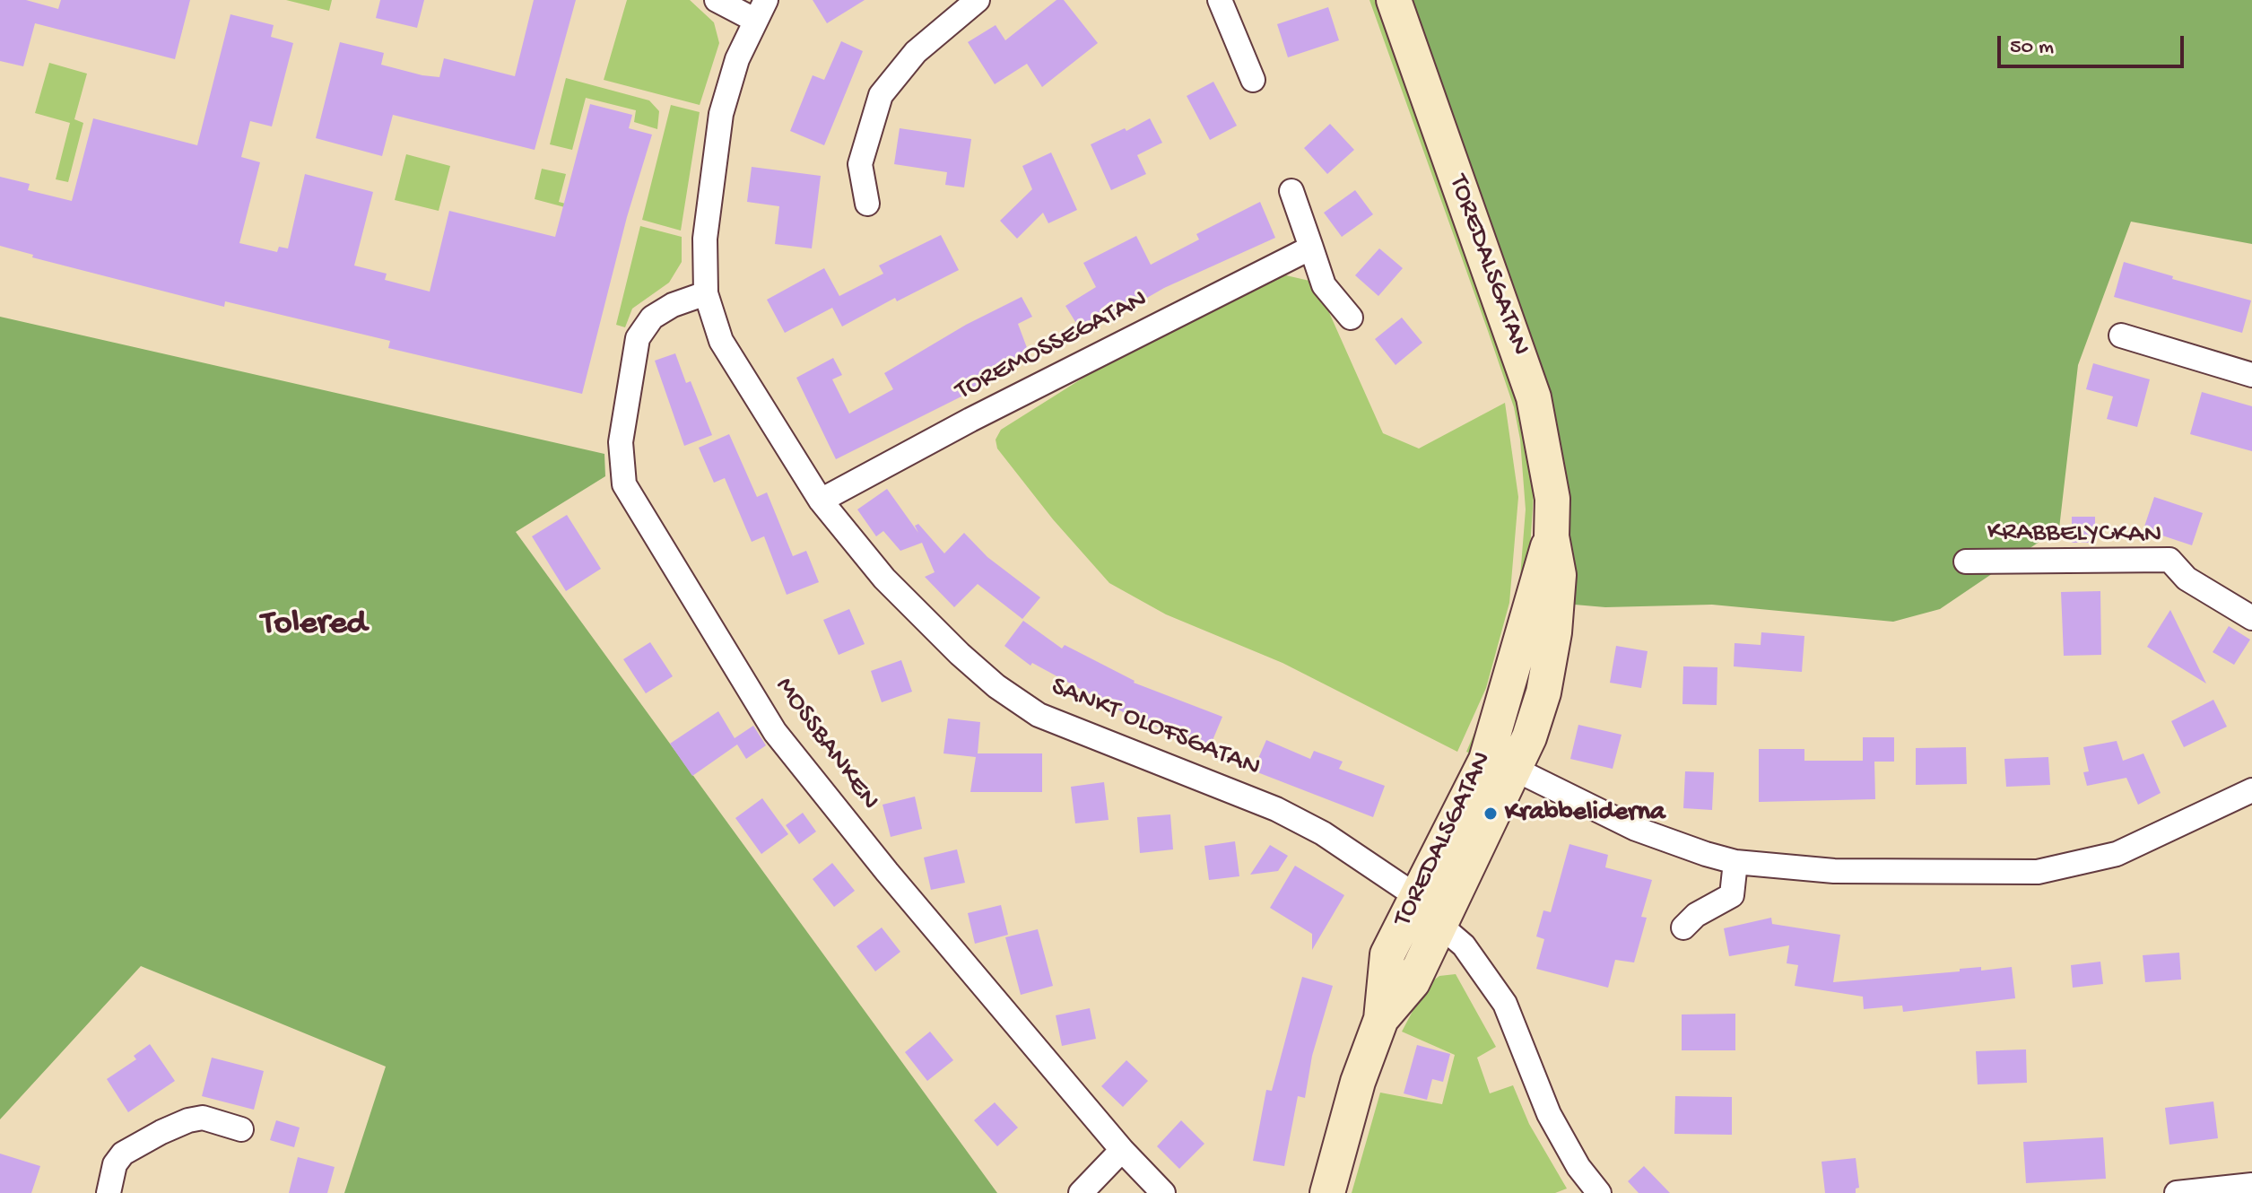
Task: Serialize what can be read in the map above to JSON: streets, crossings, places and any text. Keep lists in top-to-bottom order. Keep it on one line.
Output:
{"streets":{"street":["TOREDALSGATAN","TOREMOSSEGATAN","KRABBELYCKAN","SANKT OLOFSGATAN","MOSSBANKEN"]},"crossings":[["TOREDALSGATAN","SANKT OLOFSGATAN"],["TOREMOSSEGATAN","SANKT OLOFSGATAN"],["SANKT OLOFSGATAN","MOSSBANKEN"]],"districts":["Tolered"],"places":["Krabbeliderna"],"scale_bar":"50 m"}
